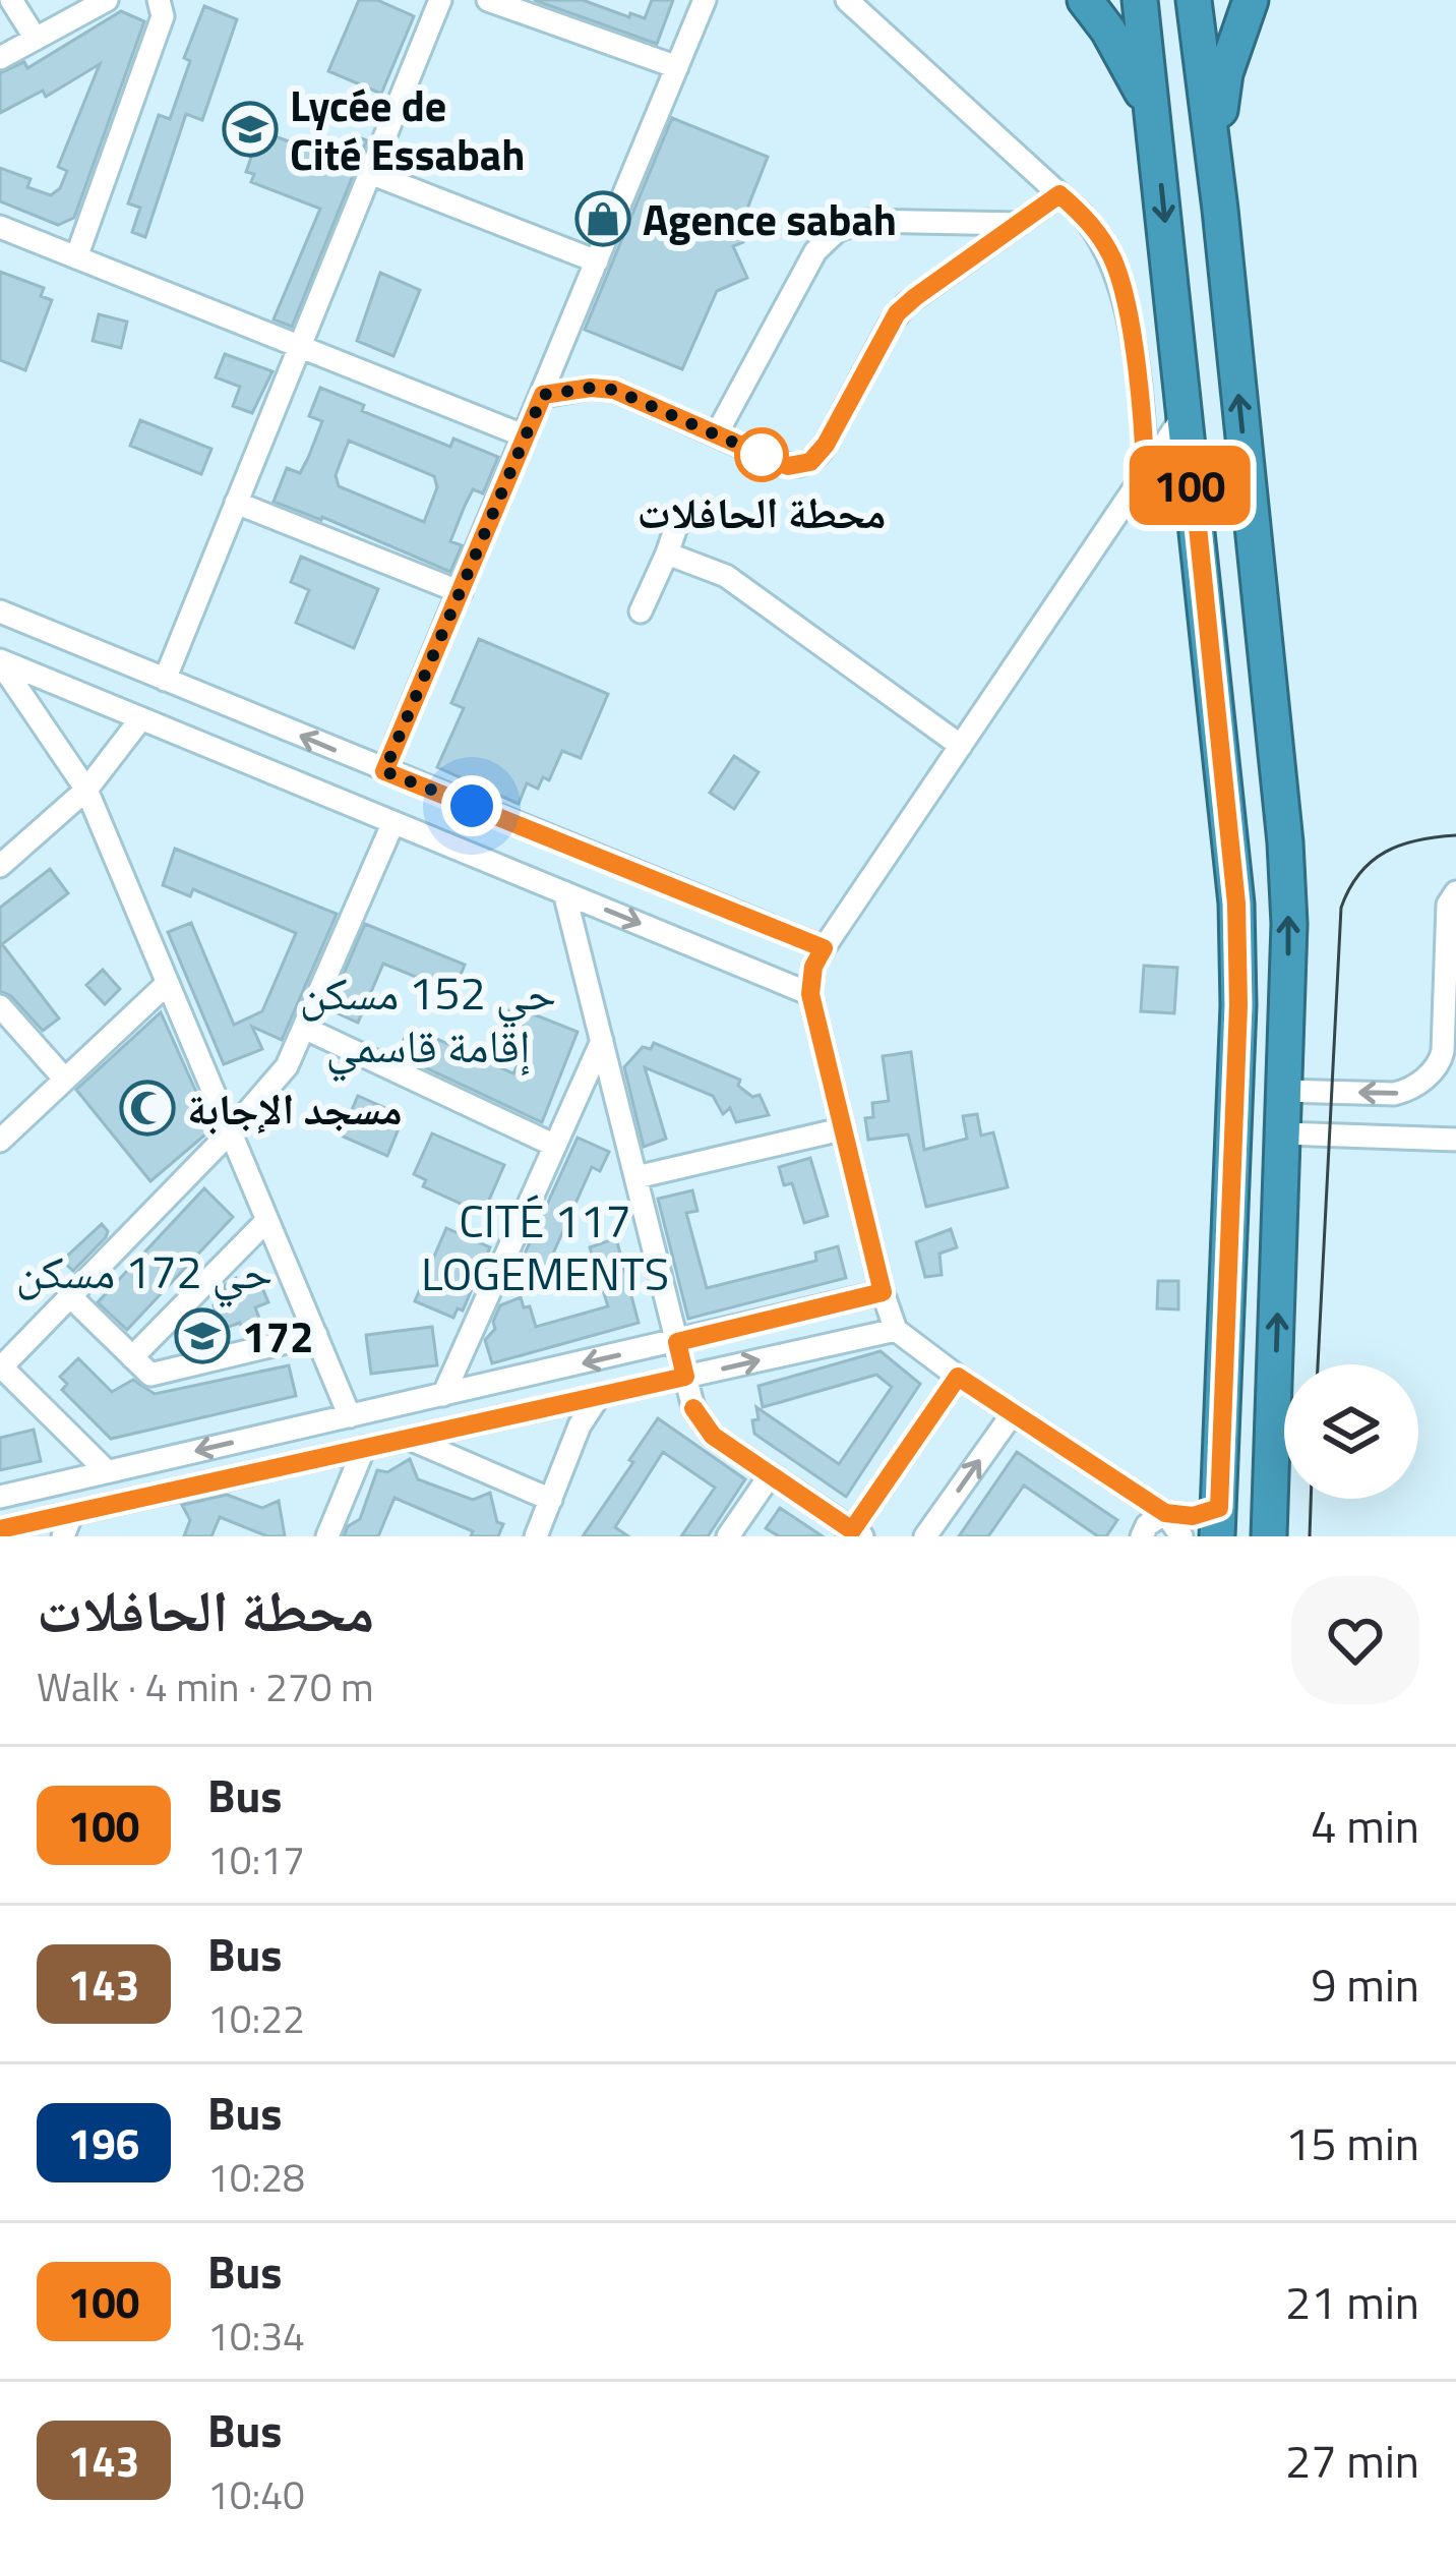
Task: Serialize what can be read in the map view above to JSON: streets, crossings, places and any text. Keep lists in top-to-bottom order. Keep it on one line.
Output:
{"districts":["حي 152 مسكن إقامة قاسمي","CITÉ 117 LOGEMENTS","حي 172 مسكن"],"places":{"school or university":["Lycée de Cité Essabah","172"],"shop":["Agence sabah"],"other":["محطة الحافلات"],"mosque":["مسجد الإجابة"]},"lines":["bus line 100"],"page":{"on_map":"100","heading":["محطة الحافلات","Walk · 4 min · 270 m"],"list":[{"mark":"100","name":"Bus","note":"10:17","value":"4 min"},{"mark":"143","name":"Bus","note":"10:22","value":"9 min"},{"mark":"196","name":"Bus","note":"10:28","value":"15 min"},{"mark":"100","name":"Bus","note":"10:34","value":"21 min"},{"mark":"143","name":"Bus","note":"10:40","value":"27 min"}]}}
